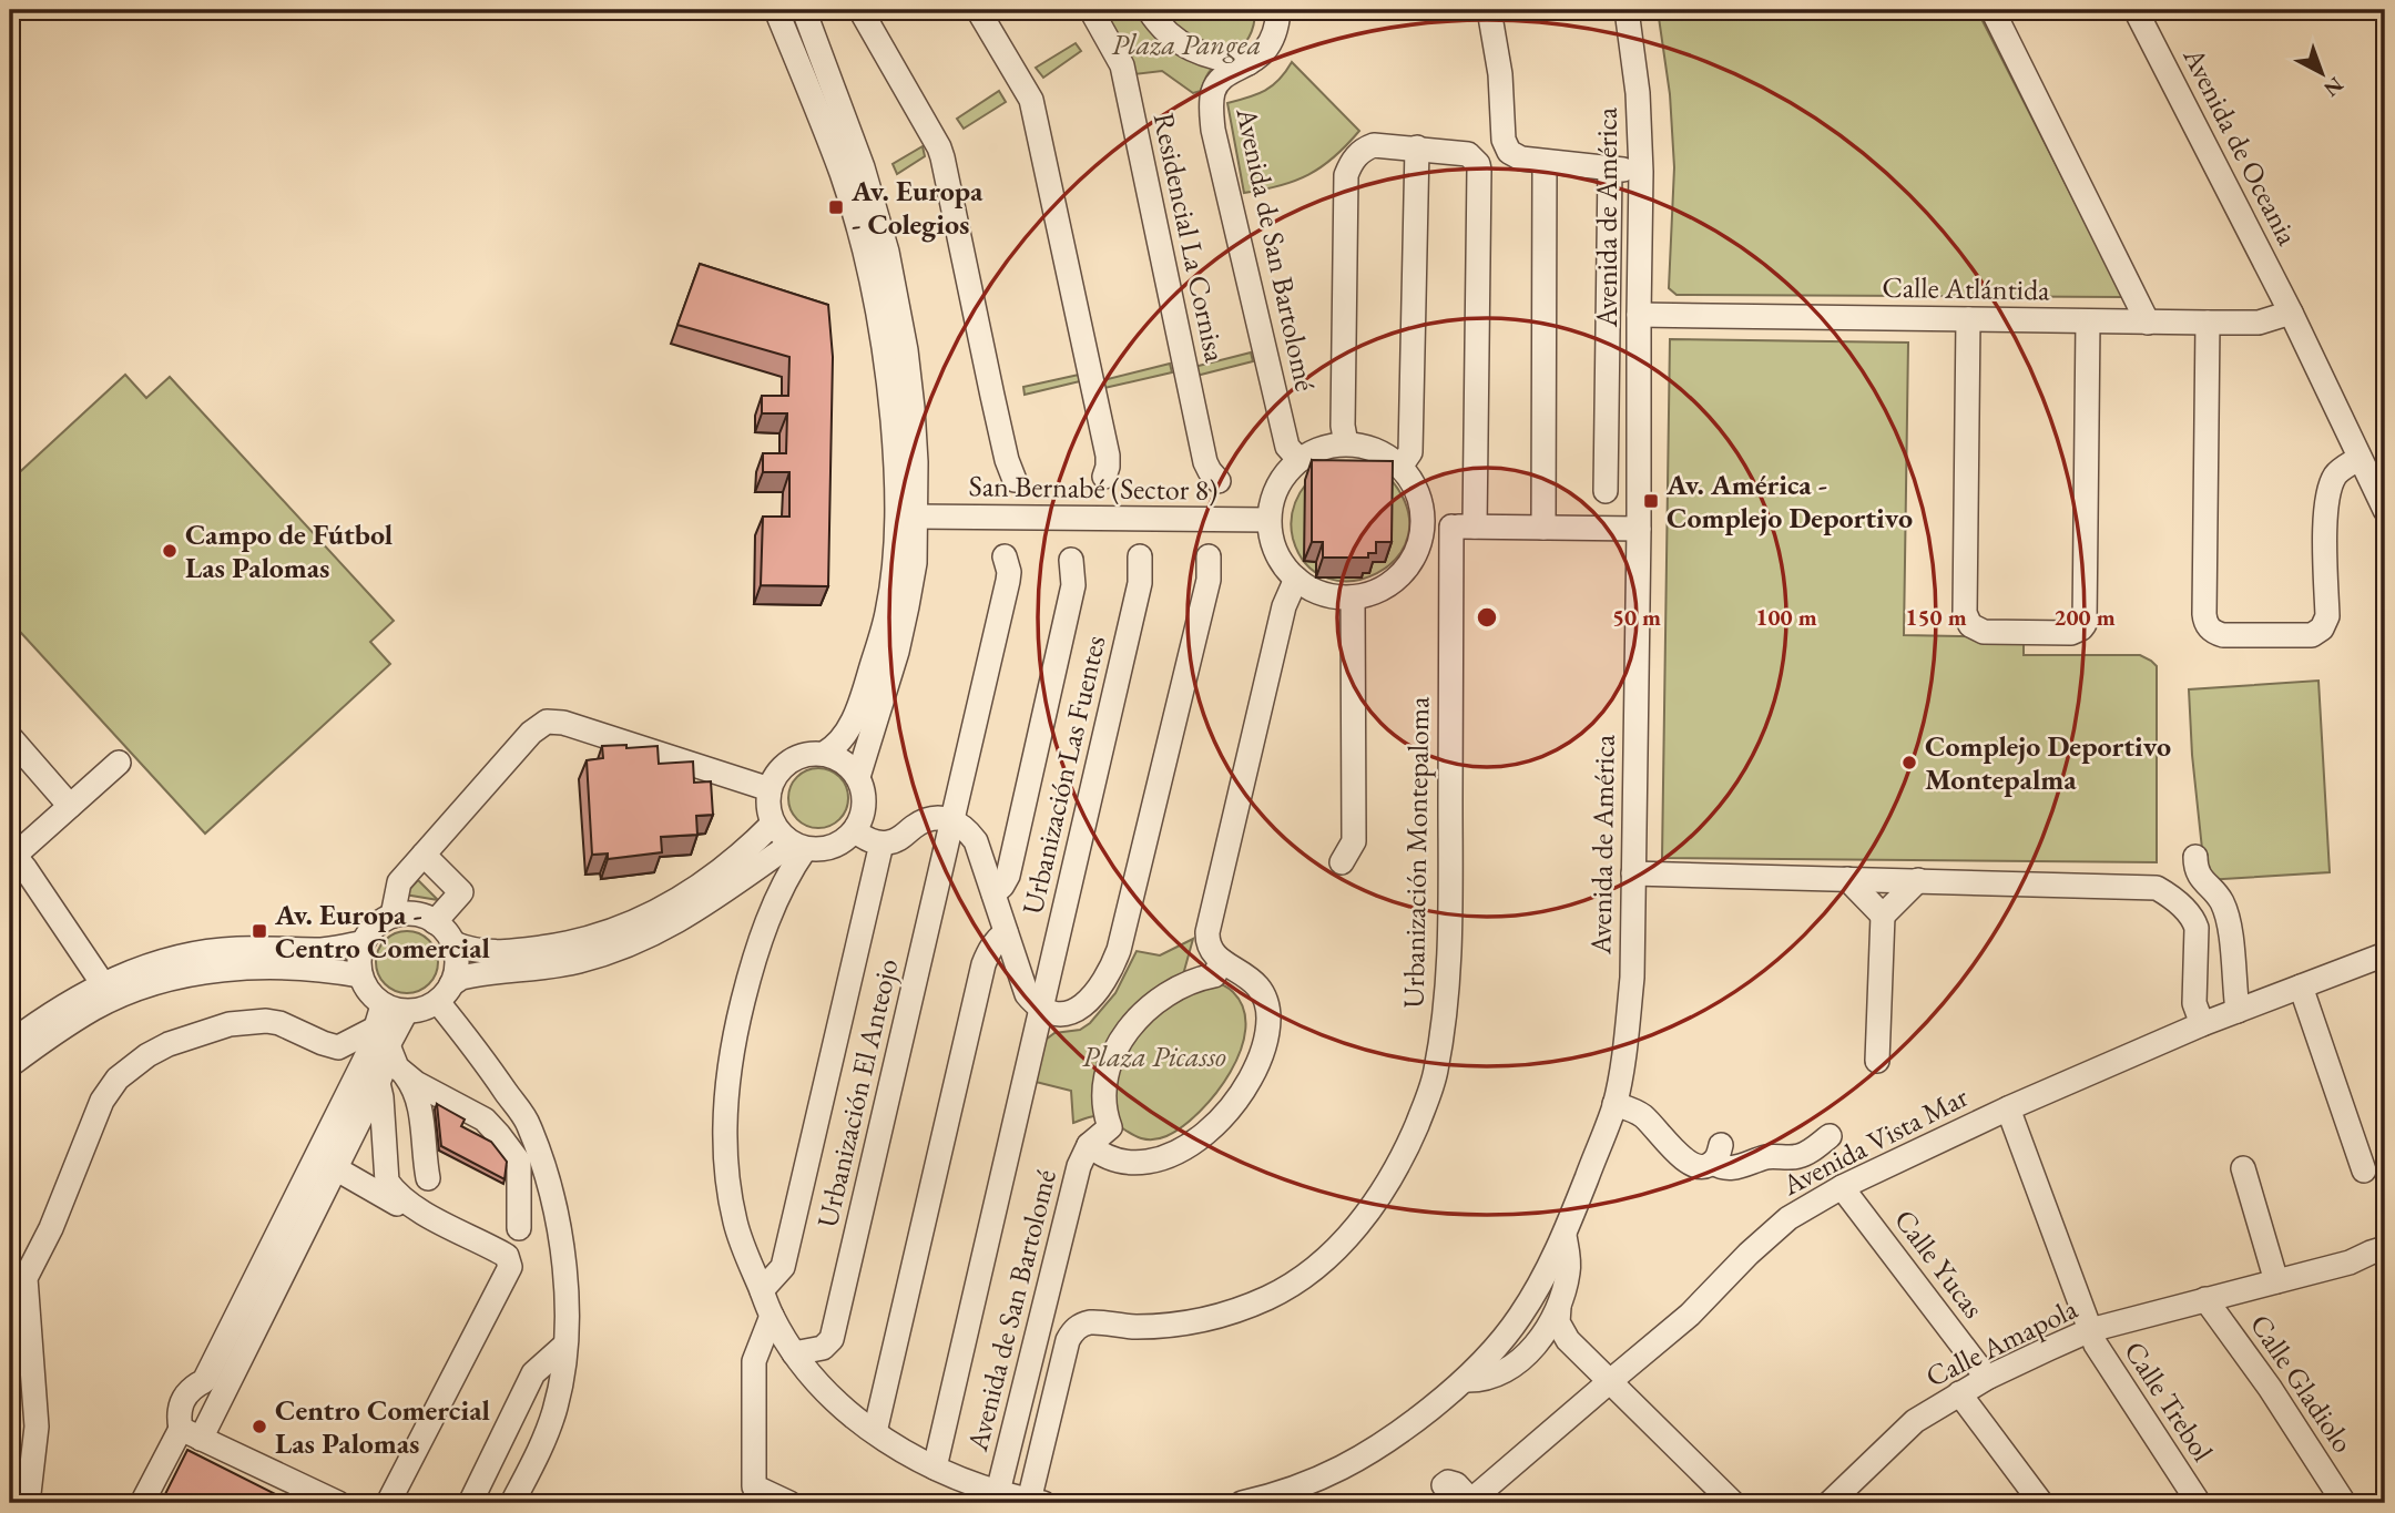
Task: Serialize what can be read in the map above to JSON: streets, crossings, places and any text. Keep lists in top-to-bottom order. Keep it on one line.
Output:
{"streets":{"street":["Avenida de Oceania","Avenida de América","Residencial La Cornisa","Avenida de San Bartolomé","Calle Atlántida","San Bernabé (Sector 8)","Urbanización Las Fuentes","Urbanización Montepaloma","Urbanización El Anteojo","Avenida Vista Mar","Calle Yucas","Calle Amapola","Calle Gladiolo","Calle Trebol"]},"crossings":[["Avenida de Oceania","Calle Atlántida"],["Avenida de América","Calle Atlántida"],["Avenida de San Bartolomé","San Bernabé (Sector 8)"],["Avenida de San Bartolomé","Urbanización Montepaloma"],["Avenida Vista Mar","Calle Yucas"],["Avenida Vista Mar","Calle Trebol"],["Calle Yucas","Calle Amapola"],["Calle Amapola","Calle Gladiolo"],["Calle Amapola","Calle Trebol"]],"parks":["Plaza Pangea","Plaza Picasso"],"places":{"transit":["Av. Europa - Colegios","Av. América - Complejo Deportivo","Av. Europa - Centro Comercial"],"other":["Campo de Fútbol Las Palomas","Complejo Deportivo Montepalma","Centro Comercial Las Palomas"]},"north":"bottom right","rings":["50 m","100 m","150 m","200 m"]}
